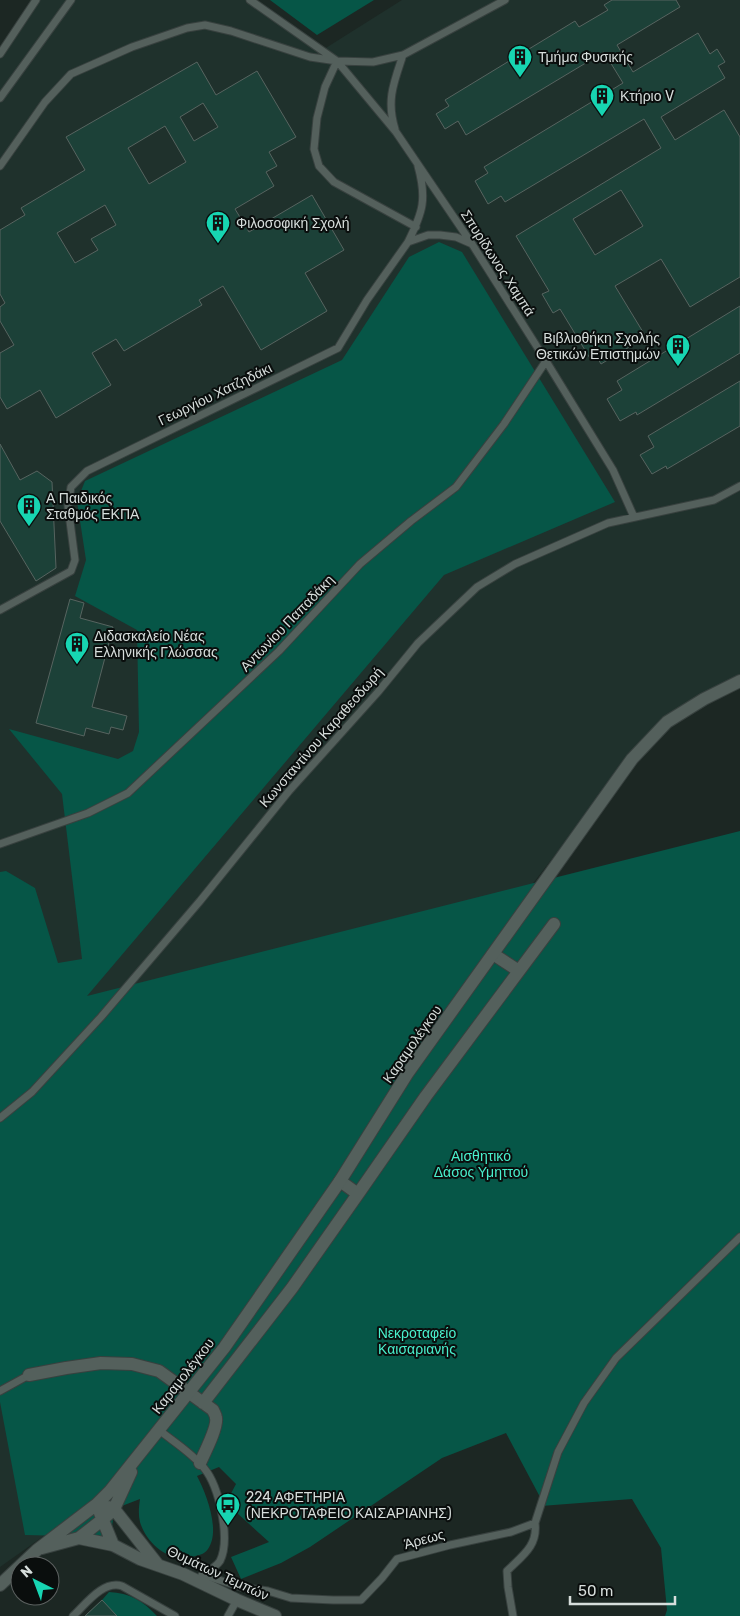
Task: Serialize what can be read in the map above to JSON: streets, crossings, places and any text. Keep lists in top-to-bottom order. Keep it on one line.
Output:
{"streets":{"main road":["Καραμολέγκου","Θυμάτων Τεμπών"],"lane":["Σπυρίδωνος Χαμπά","Γεωργίου Χατζηδάκι","Αντωνίου Παπαδάκη","Κωνσταντίνου Καραθεοδωρή","Άρεως"]},"crossings":[["Σπυρίδωνος Χαμπά","Γεωργίου Χατζηδάκι"],["Σπυρίδωνος Χαμπά","Αντωνίου Παπαδάκη"],["Σπυρίδωνος Χαμπά","Κωνσταντίνου Καραθεοδωρή"],["Καραμολέγκου","Άρεως"],["Καραμολέγκου","Θυμάτων Τεμπών"],["Άρεως","Θυμάτων Τεμπών"]],"parks":["Αισθητικό Δάσος Υμηττού","Νεκροταφείο Καισαριανής"],"places":{"building":["Τμήμα Φυσικής","Κτήριο V","Φιλοσοφική Σχολή","Βιβλιοθήκη Σχολής Θετικών Επιστημών","Α Παιδικός Σταθμός ΕΚΠΑ","Διδασκαλείο Νέας Ελληνικής Γλώσσας"],"bus stop":["224 ΑΦΕΤΗΡΙΑ (ΝΕΚΡΟΤΑΦΕΙΟ ΚΑΙΣΑΡΙΑΝΗΣ)"]},"scale_bar":"50 m","north":"top left"}
